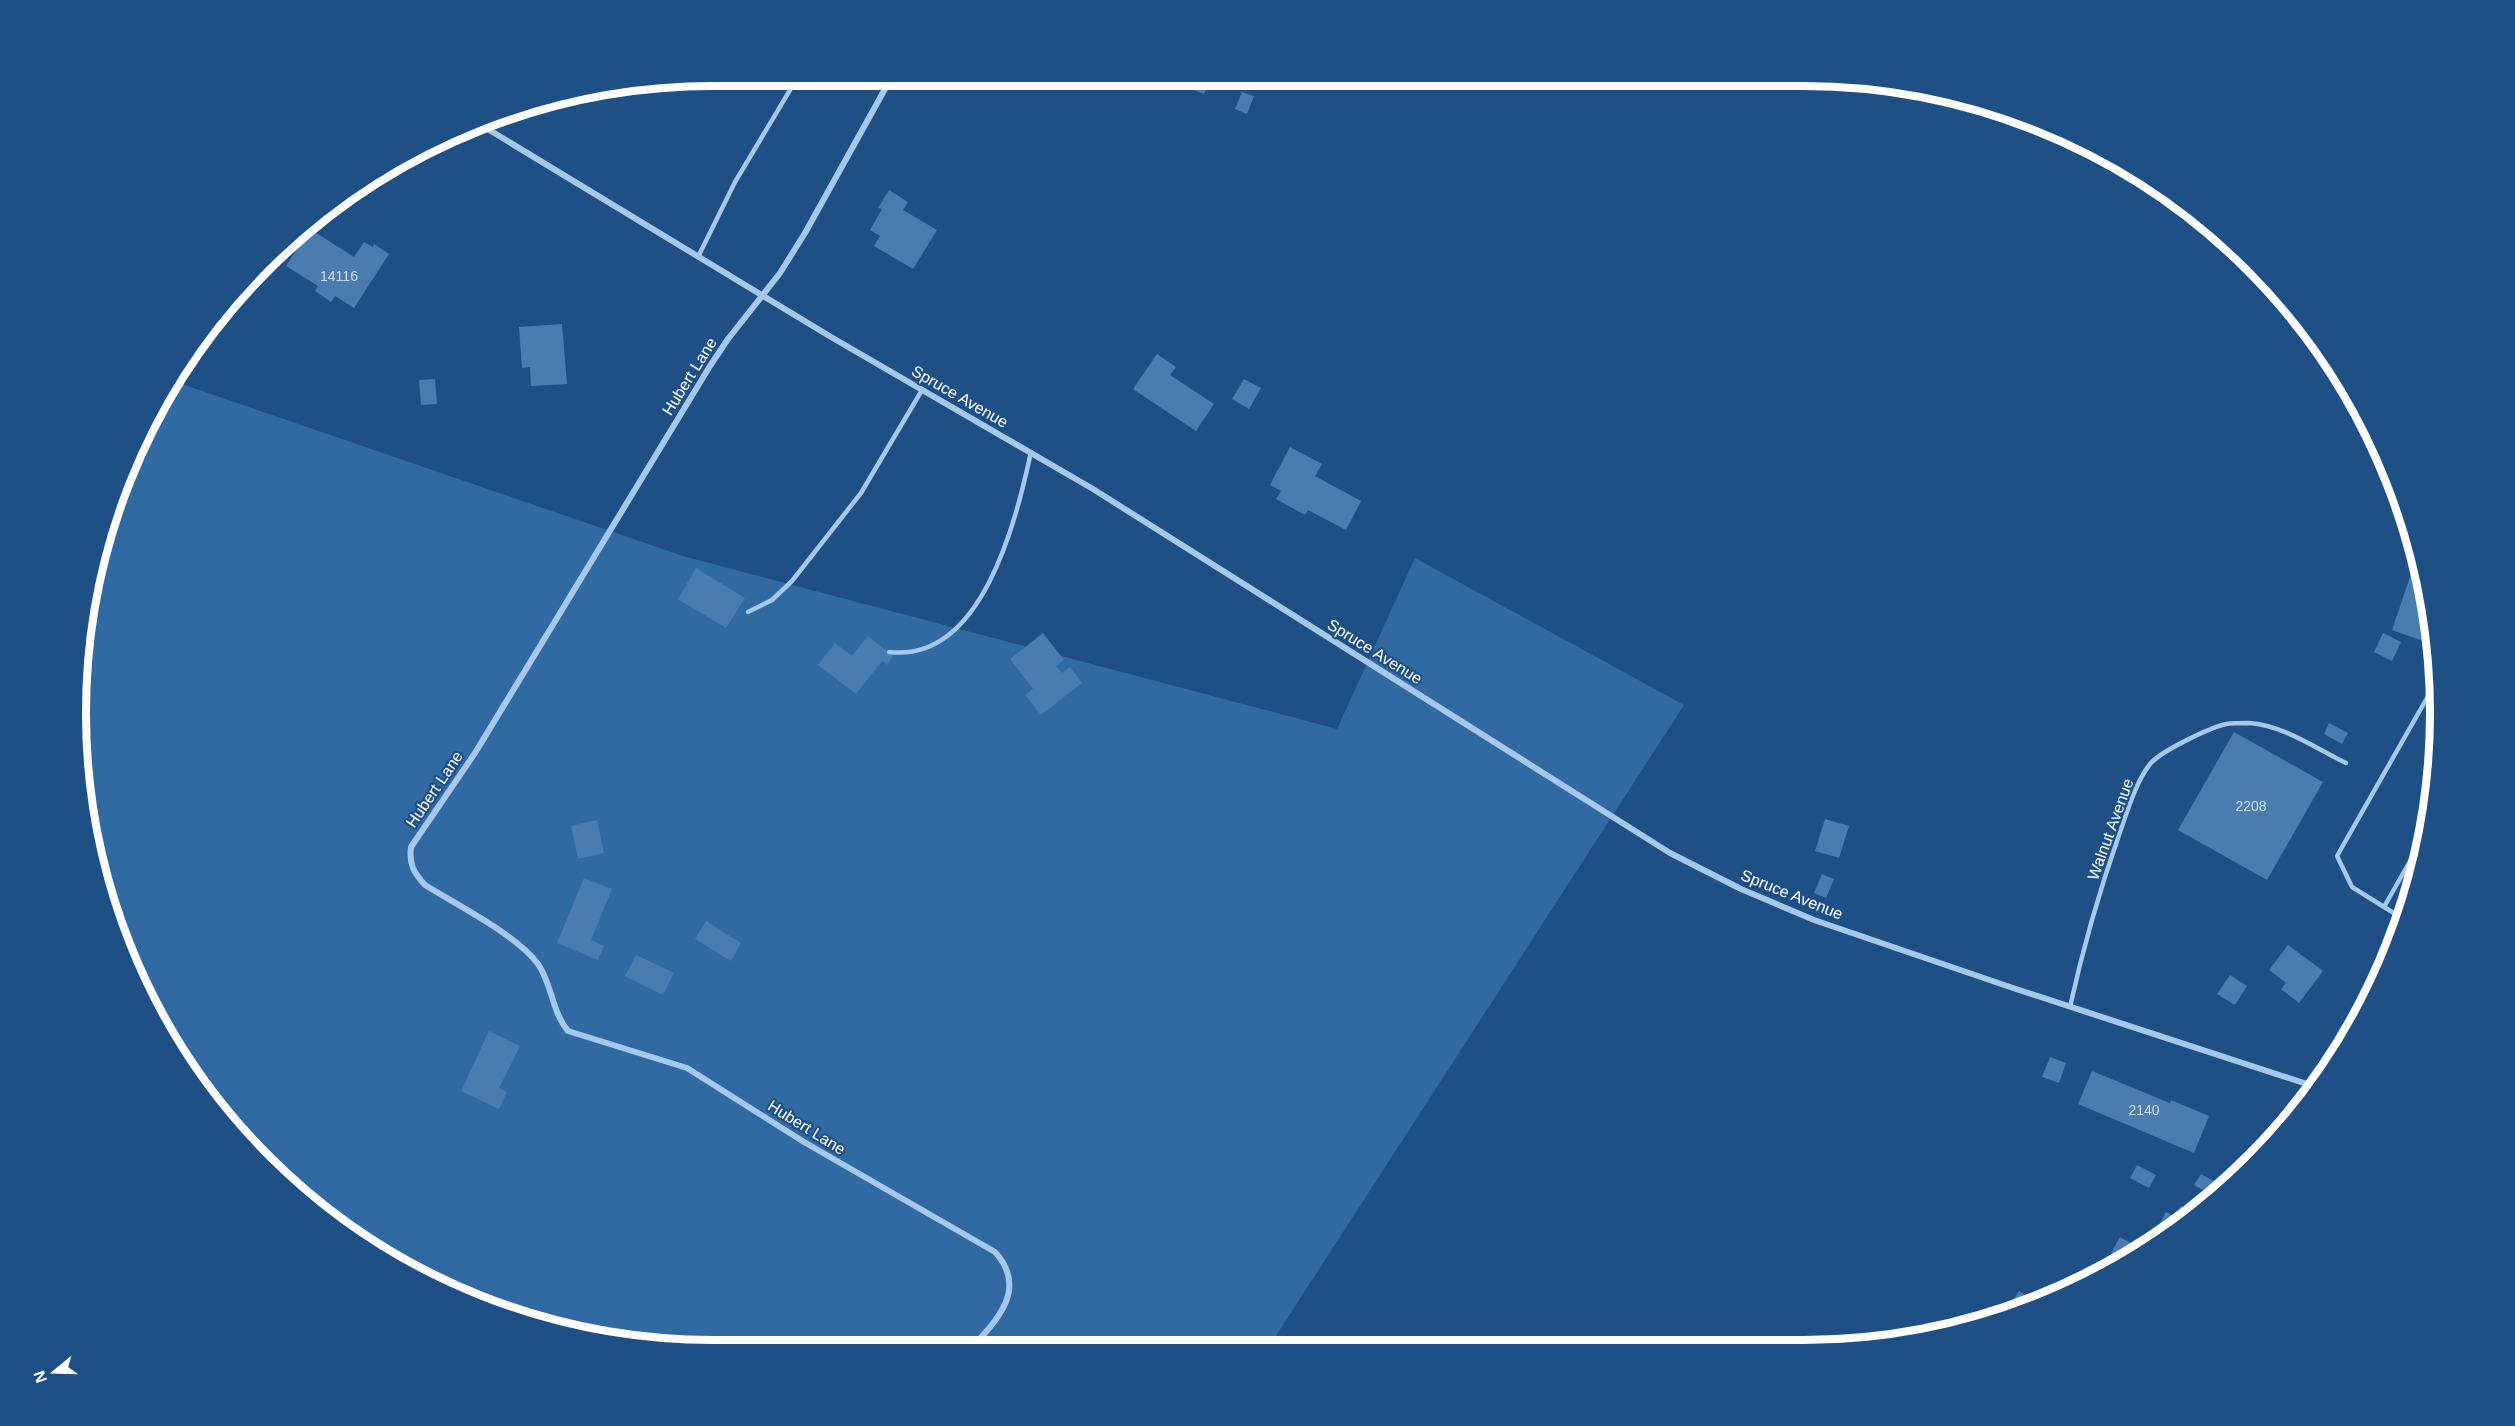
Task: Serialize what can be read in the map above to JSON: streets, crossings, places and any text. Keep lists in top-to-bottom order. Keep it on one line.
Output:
{"streets":{"street":["Hubert Lane","Spruce Avenue"],"lane":["Walnut Avenue"]},"crossings":[["Hubert Lane","Spruce Avenue"],["Spruce Avenue","Walnut Avenue"]],"house_numbers":["14116","2208","2140"],"north":"left"}
